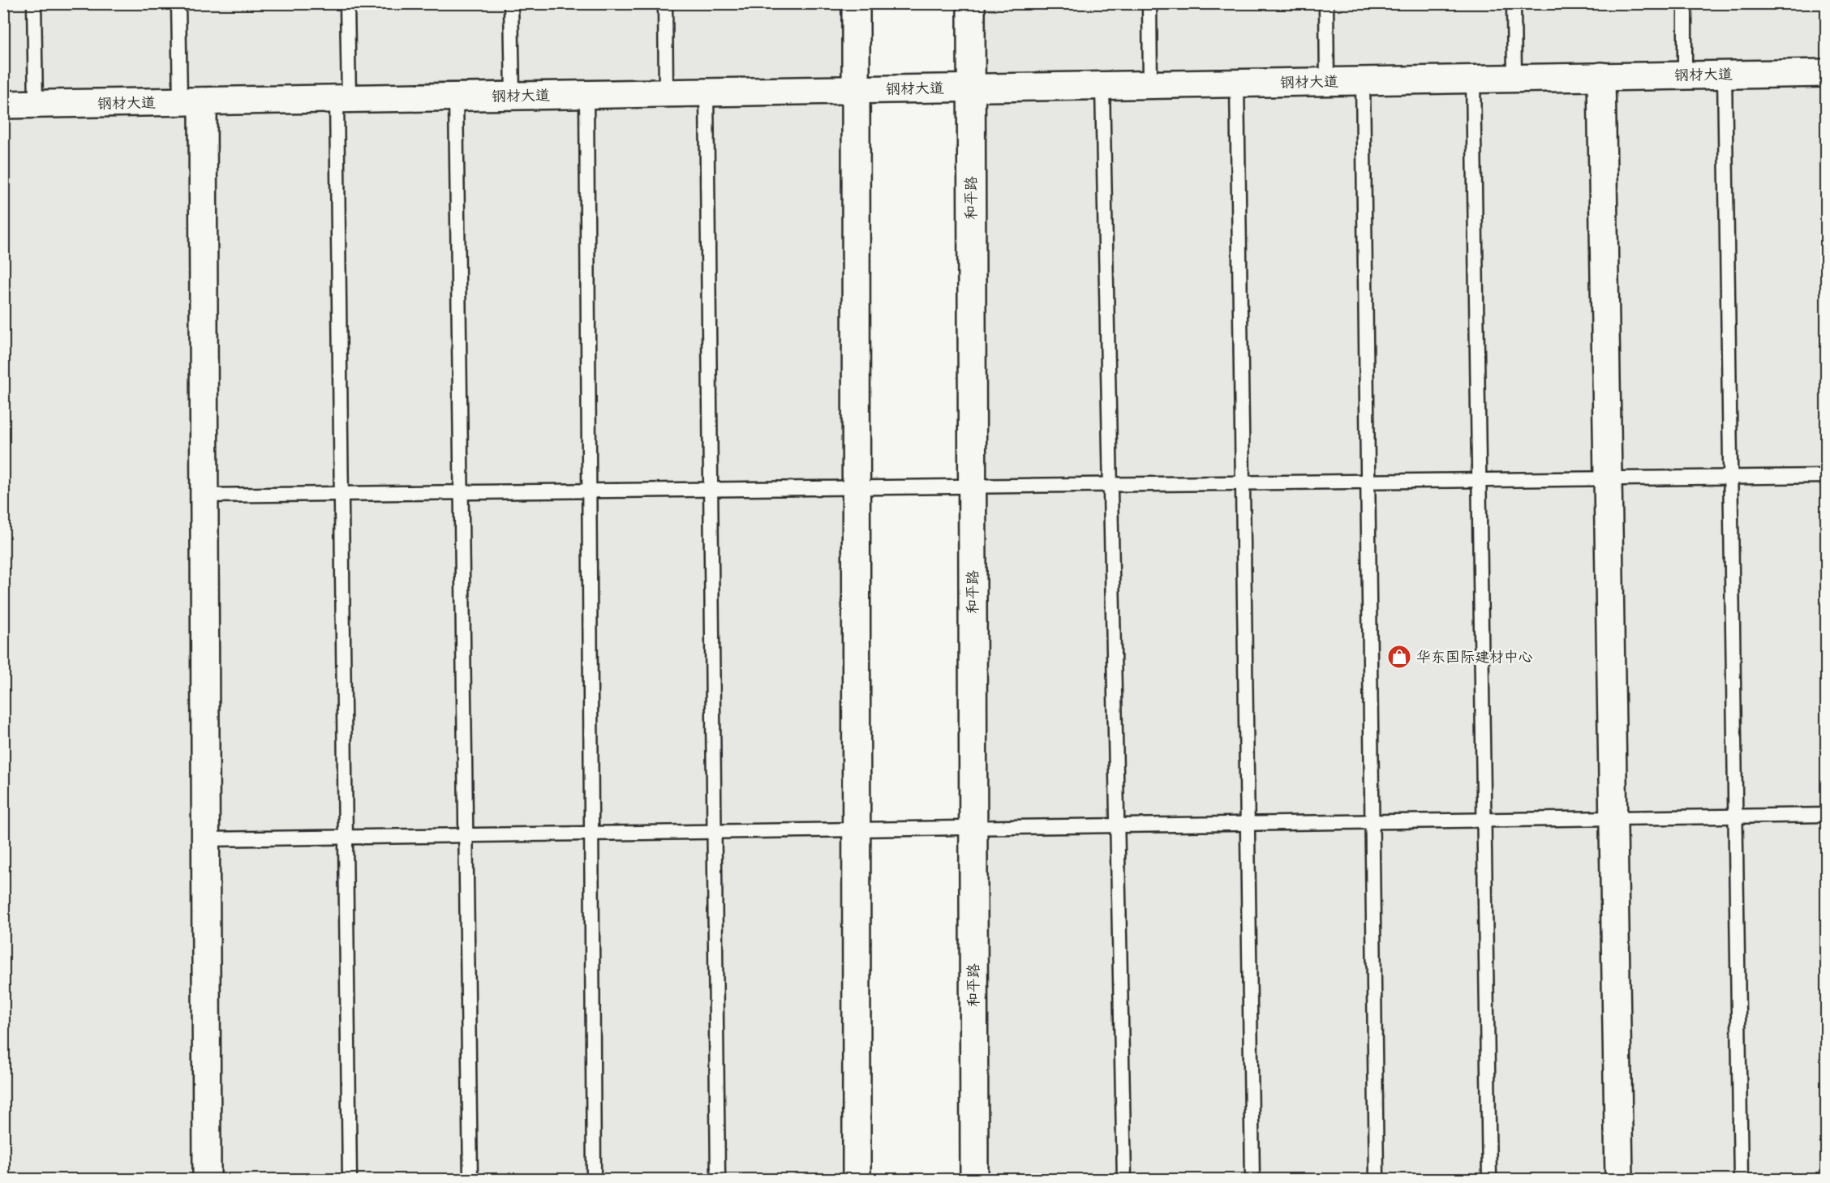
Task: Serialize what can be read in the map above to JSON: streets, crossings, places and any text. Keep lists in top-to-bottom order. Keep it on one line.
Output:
{"streets":{"street":["钢材大道","和平路"]},"crossings":[["钢材大道","和平路"]],"places":{"shop":["华东国际建材中心"]}}
